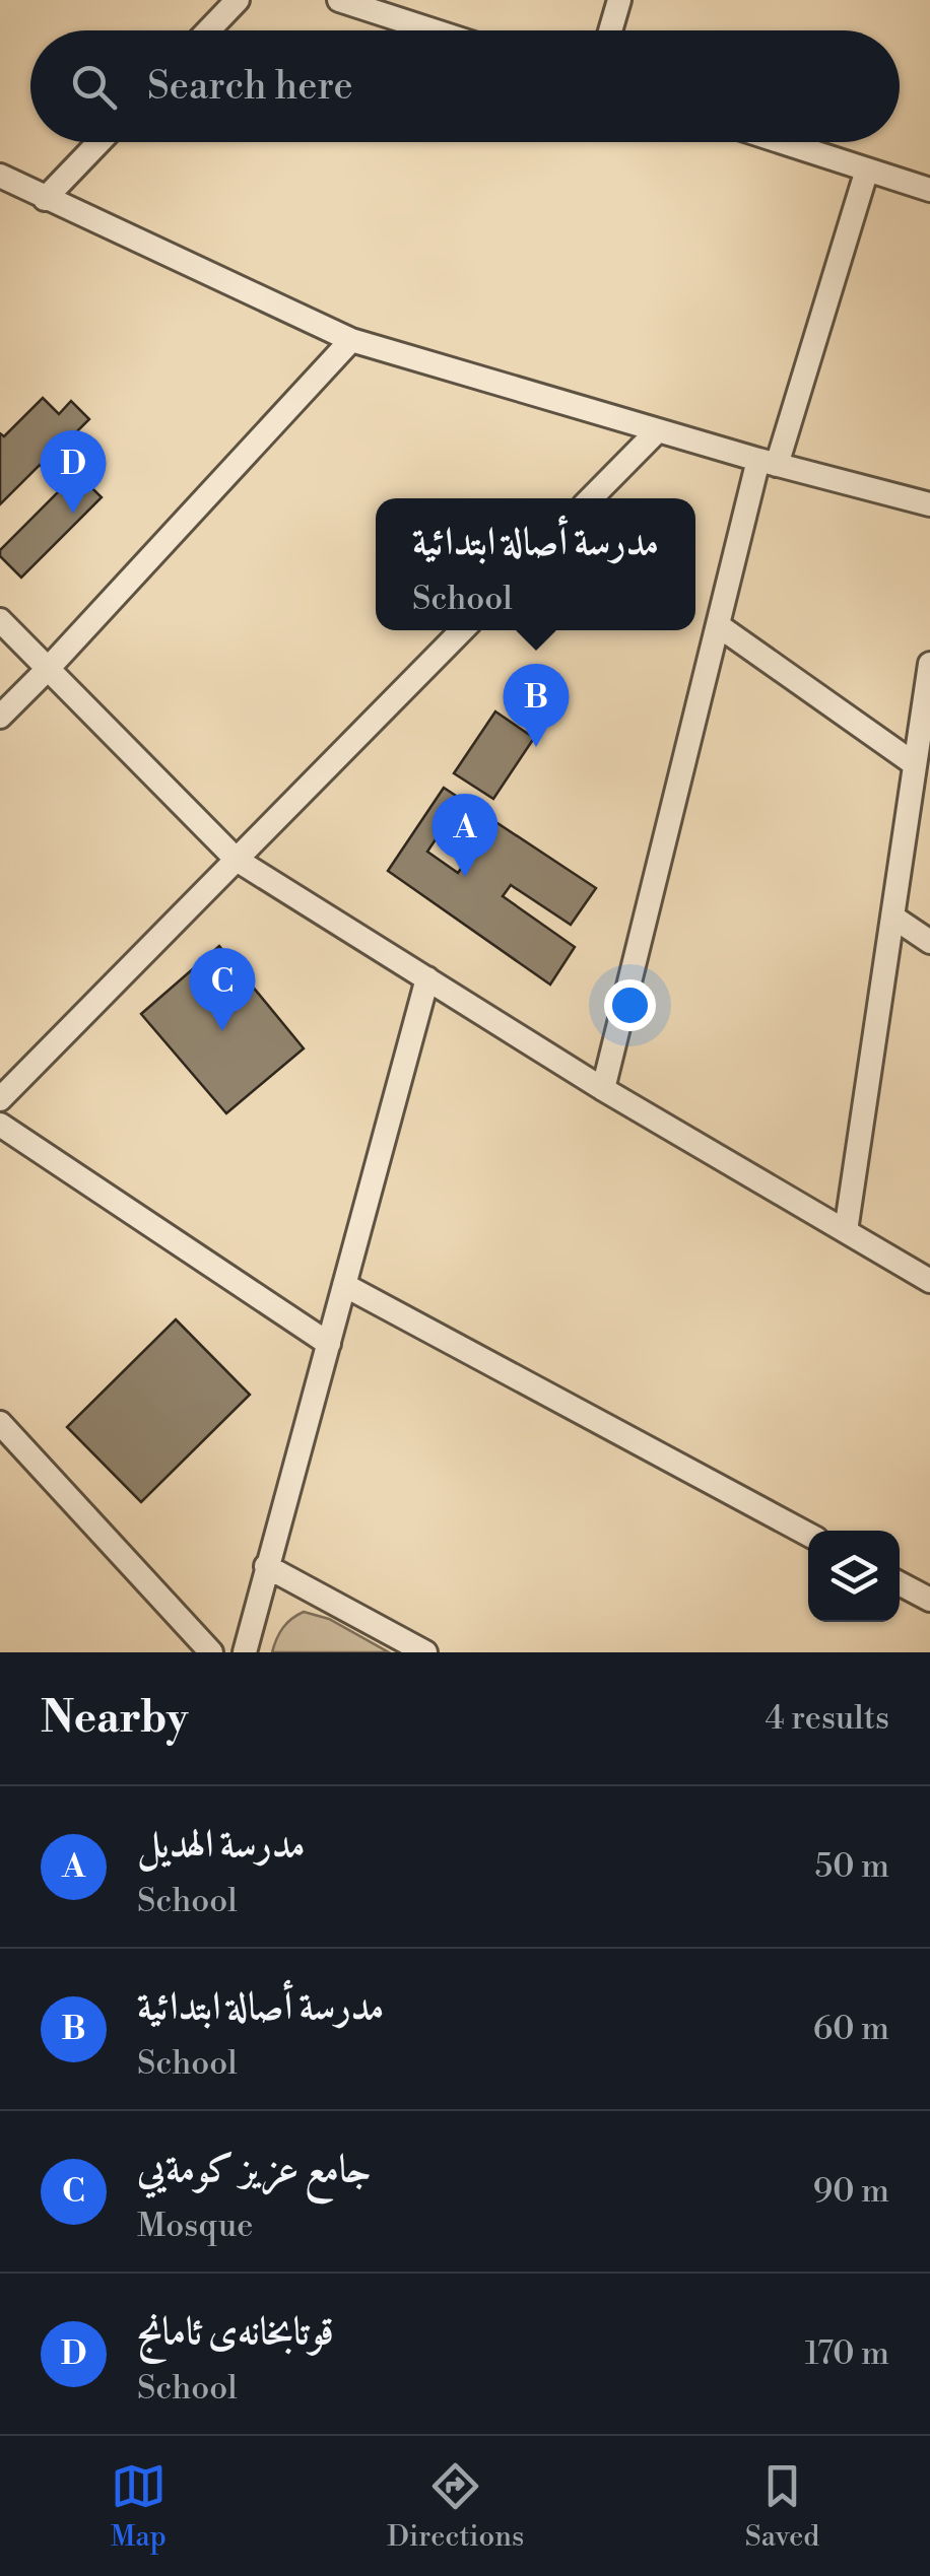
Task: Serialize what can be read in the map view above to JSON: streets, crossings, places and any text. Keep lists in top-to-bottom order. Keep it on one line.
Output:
{"page":{"search":"Search here","pins":["D","B","A","C"],"popup":["مدرسة أصالة ابتدائية","School"],"heading":["Nearby","4 results"],"list":[{"mark":"A","name":"مدرسة الهديل","note":"School","value":"50 m"},{"mark":"B","name":"مدرسة أصالة ابتدائية","note":"School","value":"60 m"},{"mark":"C","name":"جامع عزيز كومةيي","note":"Mosque","value":"90 m"},{"mark":"D","name":"قوتابخانەى ئامانج","note":"School","value":"170 m"}],"nav":["Map","Directions","Saved"]}}
